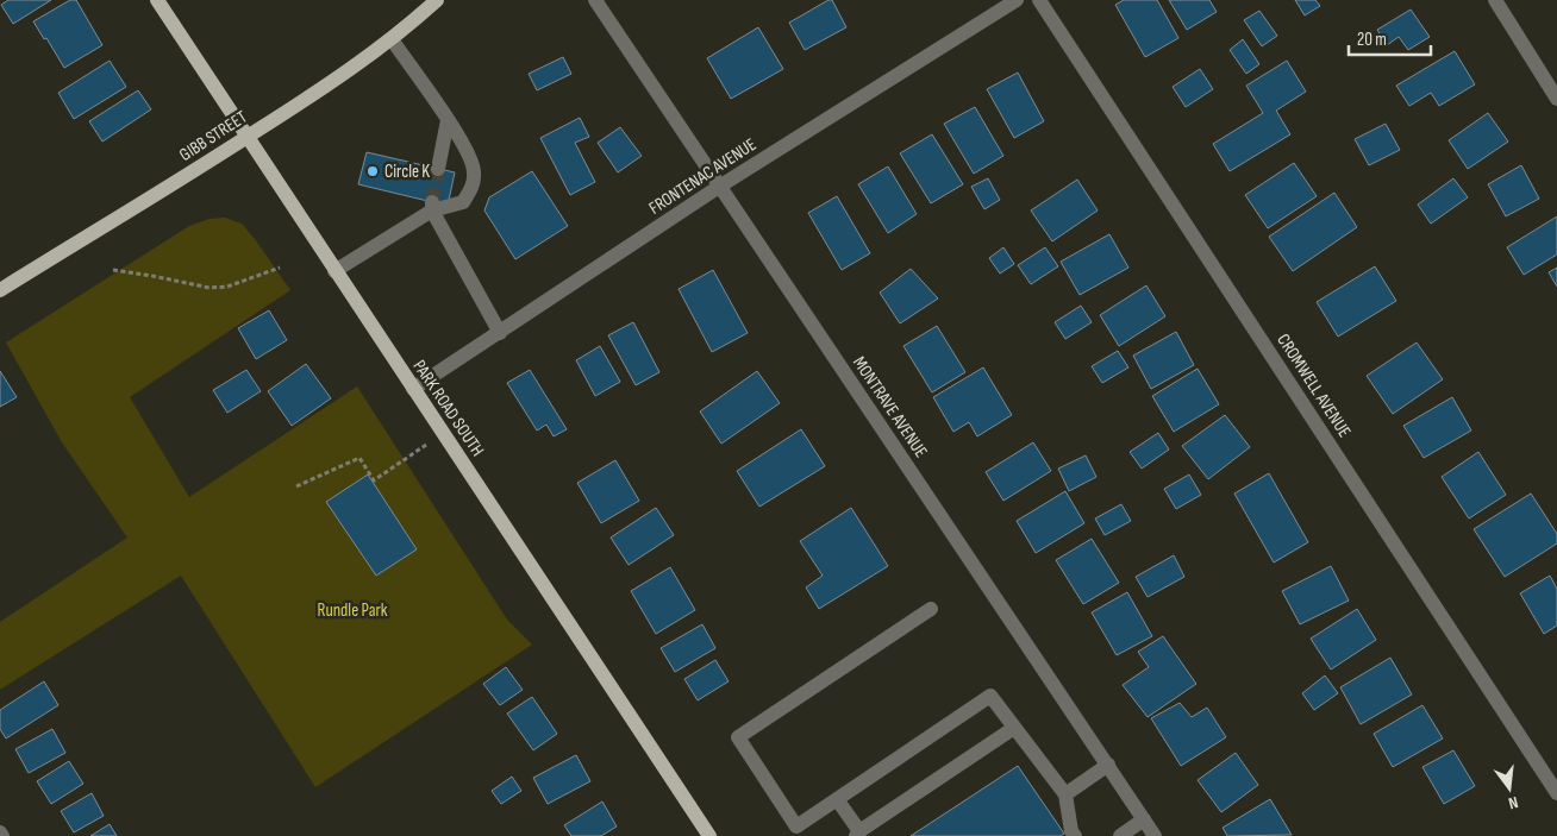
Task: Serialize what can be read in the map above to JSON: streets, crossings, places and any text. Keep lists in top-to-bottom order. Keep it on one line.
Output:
{"streets":{"main road":["GIBB STREET","PARK ROAD SOUTH"],"street":["FRONTENAC AVENUE","CROMWELL AVENUE","MONTRAVE AVENUE"]},"crossings":[["GIBB STREET","PARK ROAD SOUTH"],["FRONTENAC AVENUE","MONTRAVE AVENUE"],["FRONTENAC AVENUE","PARK ROAD SOUTH"]],"parks":["Rundle Park"],"places":["Circle K"],"scale_bar":"20 m","north":"bottom"}
